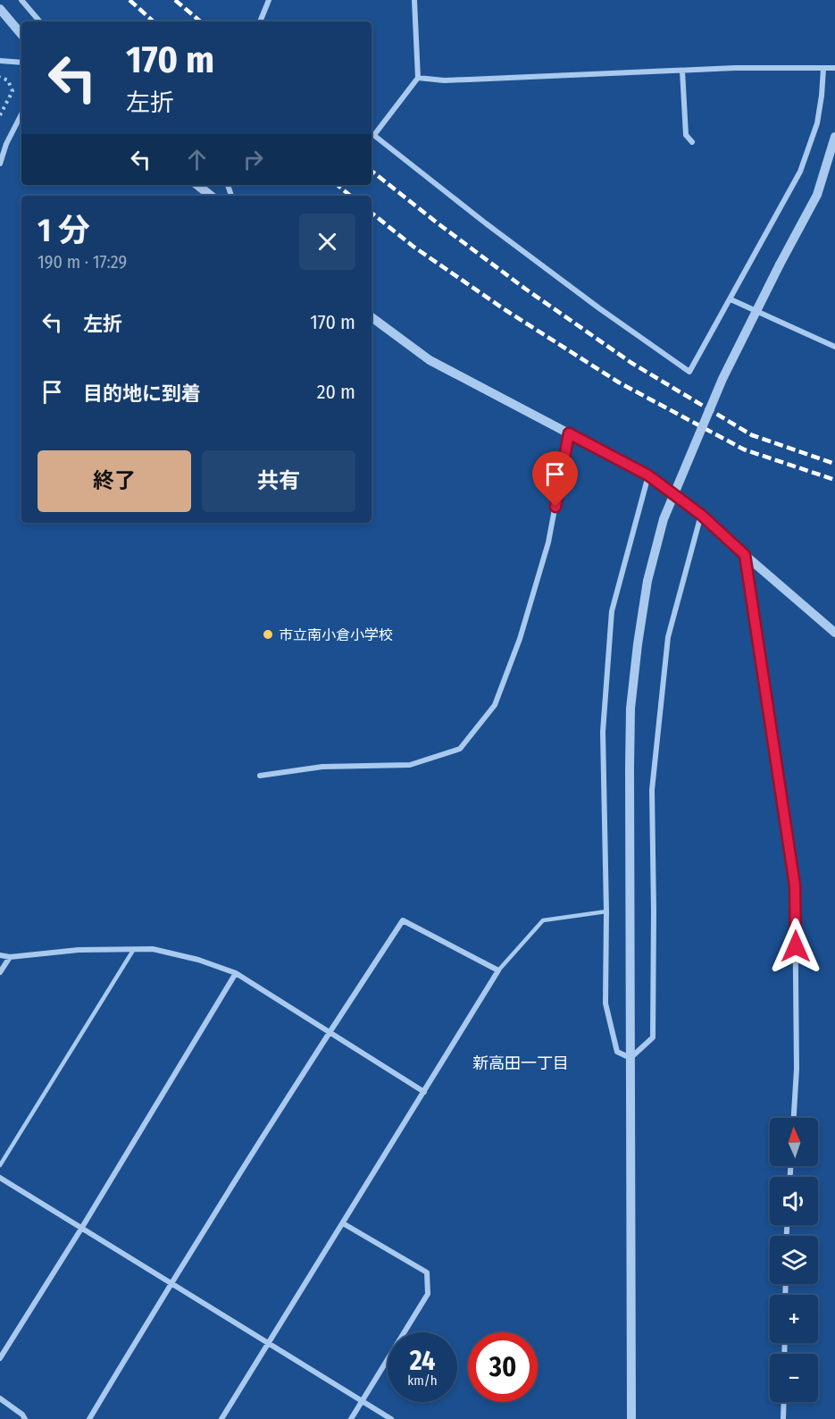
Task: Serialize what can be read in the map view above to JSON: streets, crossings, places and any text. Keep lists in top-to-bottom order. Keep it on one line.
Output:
{"districts":["新高田一丁目"],"places":["市立南小倉小学校"],"north":"top","page":{"turn":["170 m","左折"],"heading":["1 分","190 m · 17:29"],"list":[{"name":"左折","value":"170 m"},{"name":"目的地に到着","value":"20 m"}],"buttons":["終了","共有"],"map_buttons":["+","−"],"speed":"24 km/h","limit":"30"}}
